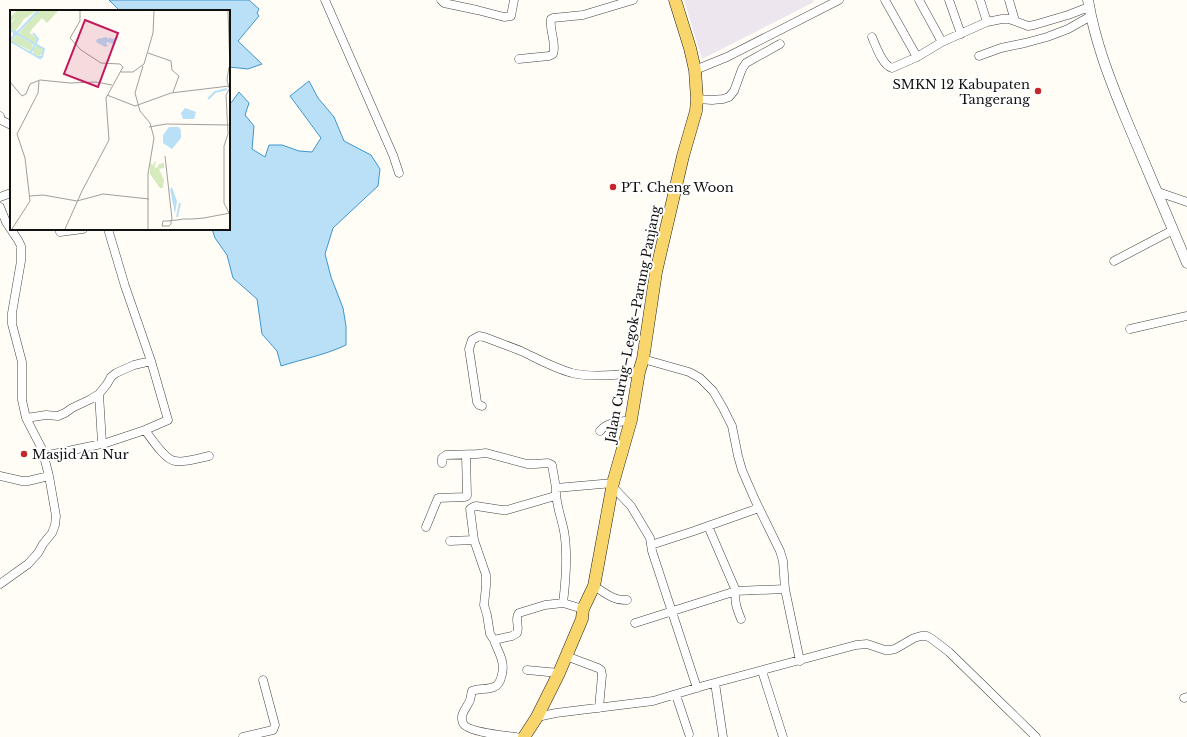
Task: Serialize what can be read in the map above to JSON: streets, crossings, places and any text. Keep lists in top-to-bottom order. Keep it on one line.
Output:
{"streets":{"main road":["Jalan Curug–Legok–Parung Panjang"]},"places":["SMKN 12 Kabupaten Tangerang","PT. Cheng Woon","Masjid An Nur"]}
